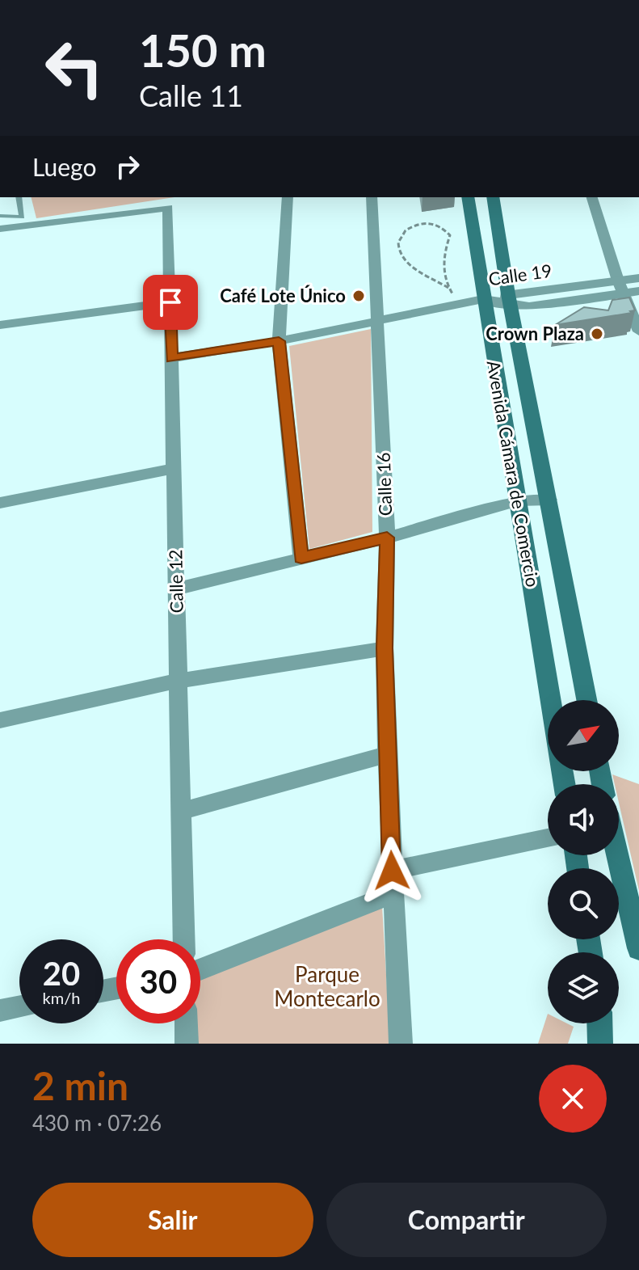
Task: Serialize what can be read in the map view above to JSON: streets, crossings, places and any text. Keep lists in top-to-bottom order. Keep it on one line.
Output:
{"streets":{"main road":["Avenida Cámara de Comercio"],"street":["Calle 19","Calle 16","Calle 12"]},"crossings":[["Calle 19","Avenida Cámara de Comercio"]],"parks":["Parque Montecarlo"],"places":["Café Lote Único","Crown Plaza"],"north":"top right","page":{"turn":["150 m","Calle 11"],"then":"Luego","speed":"20 km/h","limit":"30","heading":["2 min","430 m · 07:26"],"buttons":["Salir","Compartir"]}}
